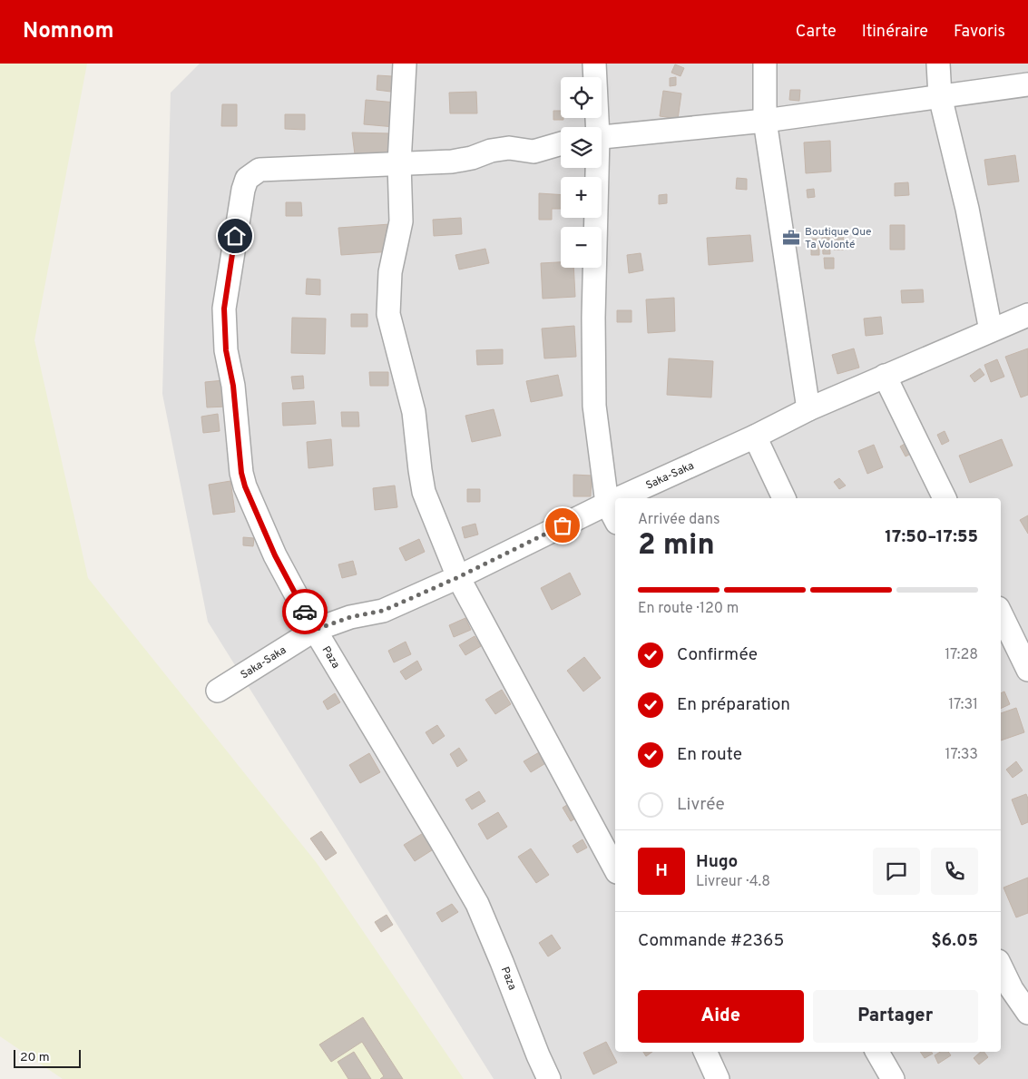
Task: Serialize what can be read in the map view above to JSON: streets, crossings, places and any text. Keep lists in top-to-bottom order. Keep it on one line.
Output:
{"streets":{"street":["Saka-Saka","Paza"]},"crossings":[["Saka-Saka","Paza"]],"places":{"office":["Boutique Que Ta Volonté"]},"scale_bar":"20 m","page":{"header":"Nomnom","nav":["Carte","Itinéraire","Favoris"],"map_buttons":["+","−"],"heading":["2 min","Arrivée dans","17:50–17:55"],"panel":["Hugo","Livreur · 4.8","Commande #2365","$6.05"],"bar":"En route · 120 m","list":[["Confirmée","17:28"],["En préparation","17:31"],["En route","17:33"],"Livrée"],"round":"H","buttons":["Aide","Partager"],"scale":"20 m"}}
